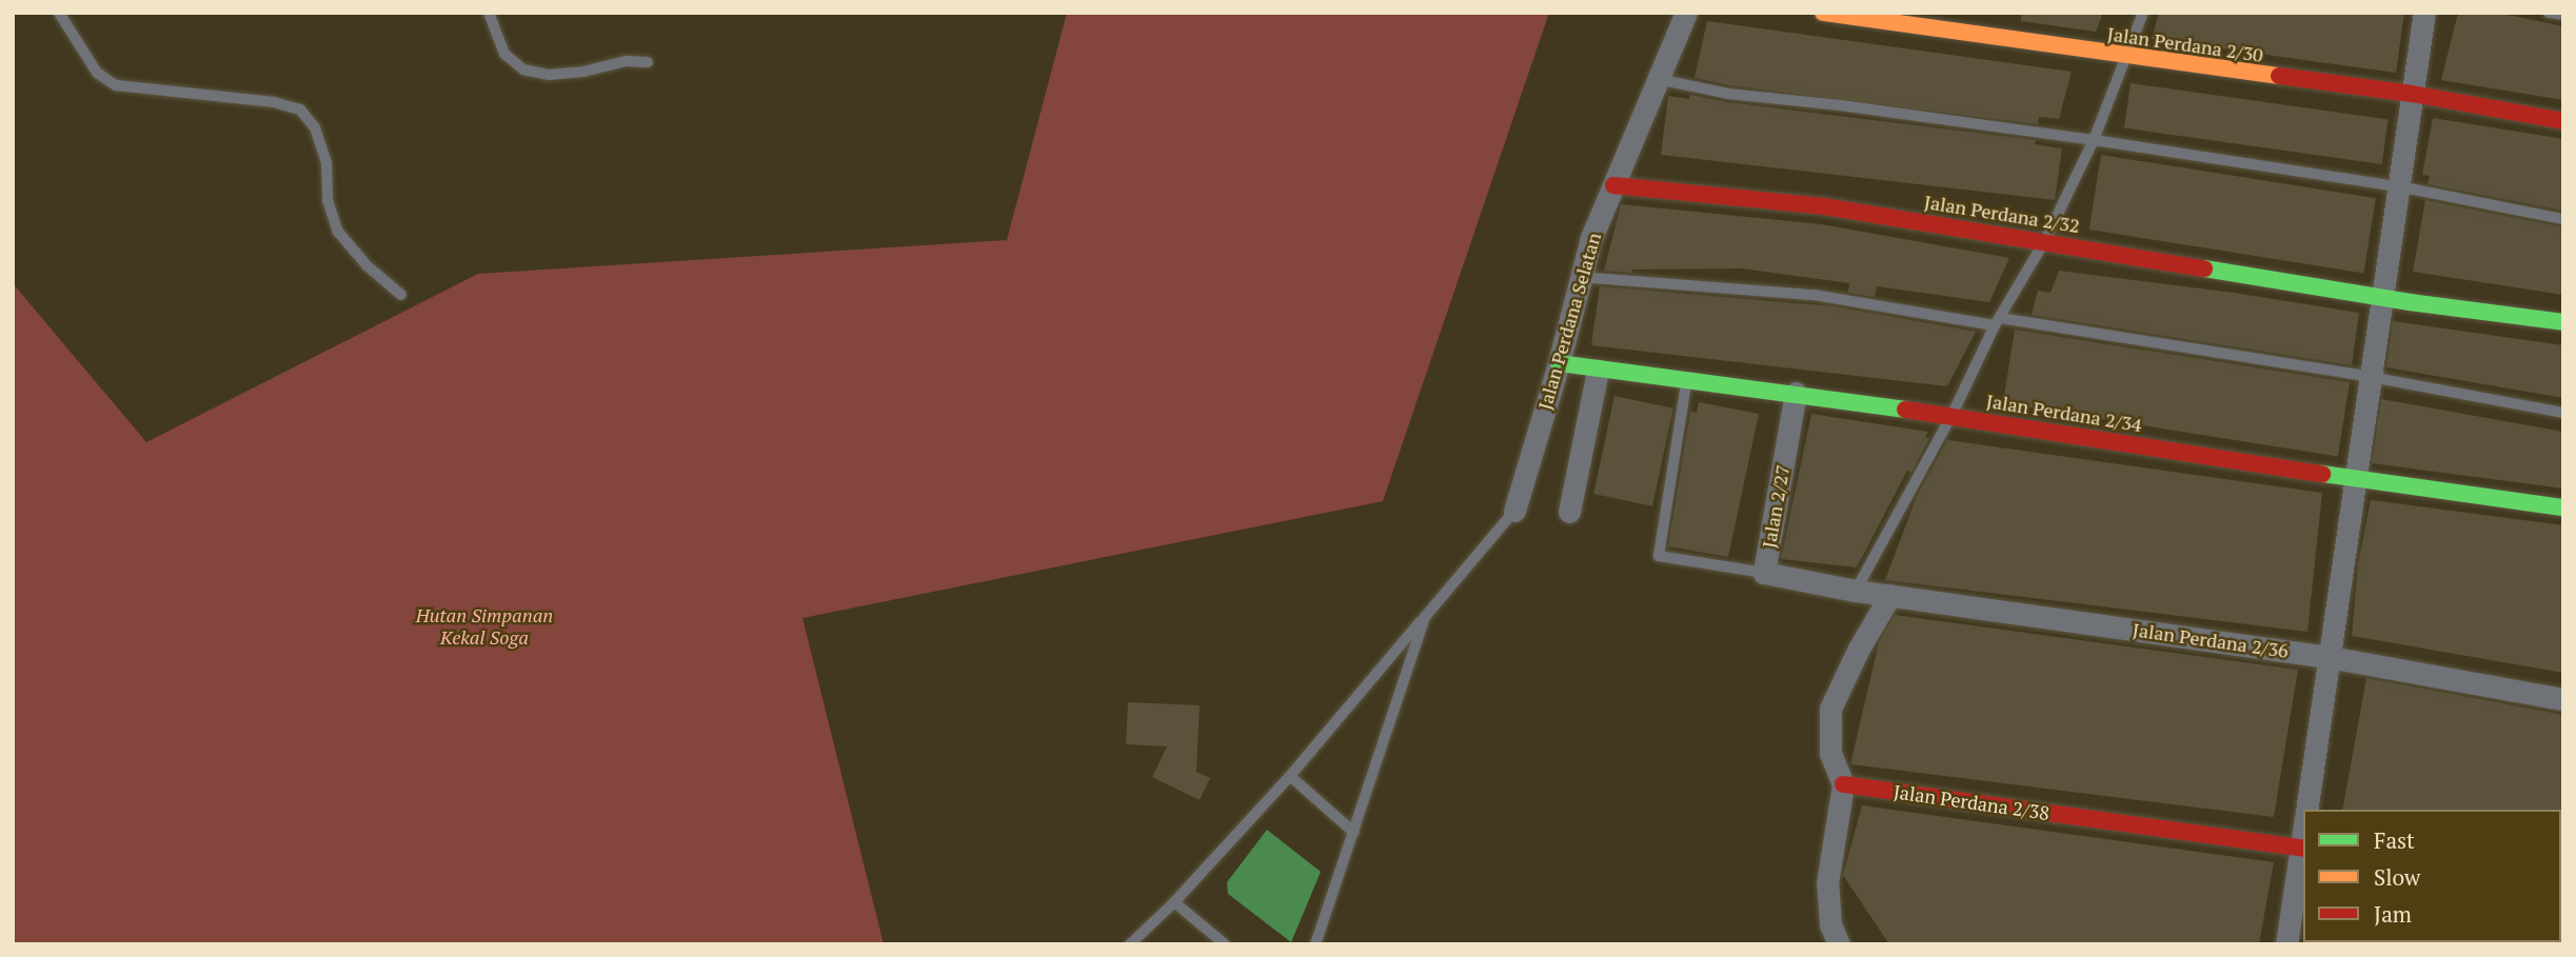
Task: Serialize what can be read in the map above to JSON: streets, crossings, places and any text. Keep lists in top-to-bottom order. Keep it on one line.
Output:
{"streets":{"street":["Jalan Perdana 2/30","Jalan Perdana 2/32","Jalan Perdana Selatan","Jalan Perdana 2/34","Jalan 2/27","Jalan Perdana 2/36","Jalan Perdana 2/38"]},"crossings":[["Jalan Perdana 2/32","Jalan Perdana Selatan"],["Jalan Perdana Selatan","Jalan Perdana 2/34"],["Jalan Perdana 2/34","Jalan 2/27"],["Jalan 2/27","Jalan Perdana 2/36"]],"parks":["Hutan Simpanan Kekal Soga"],"legend":["Fast","Slow","Jam"]}
